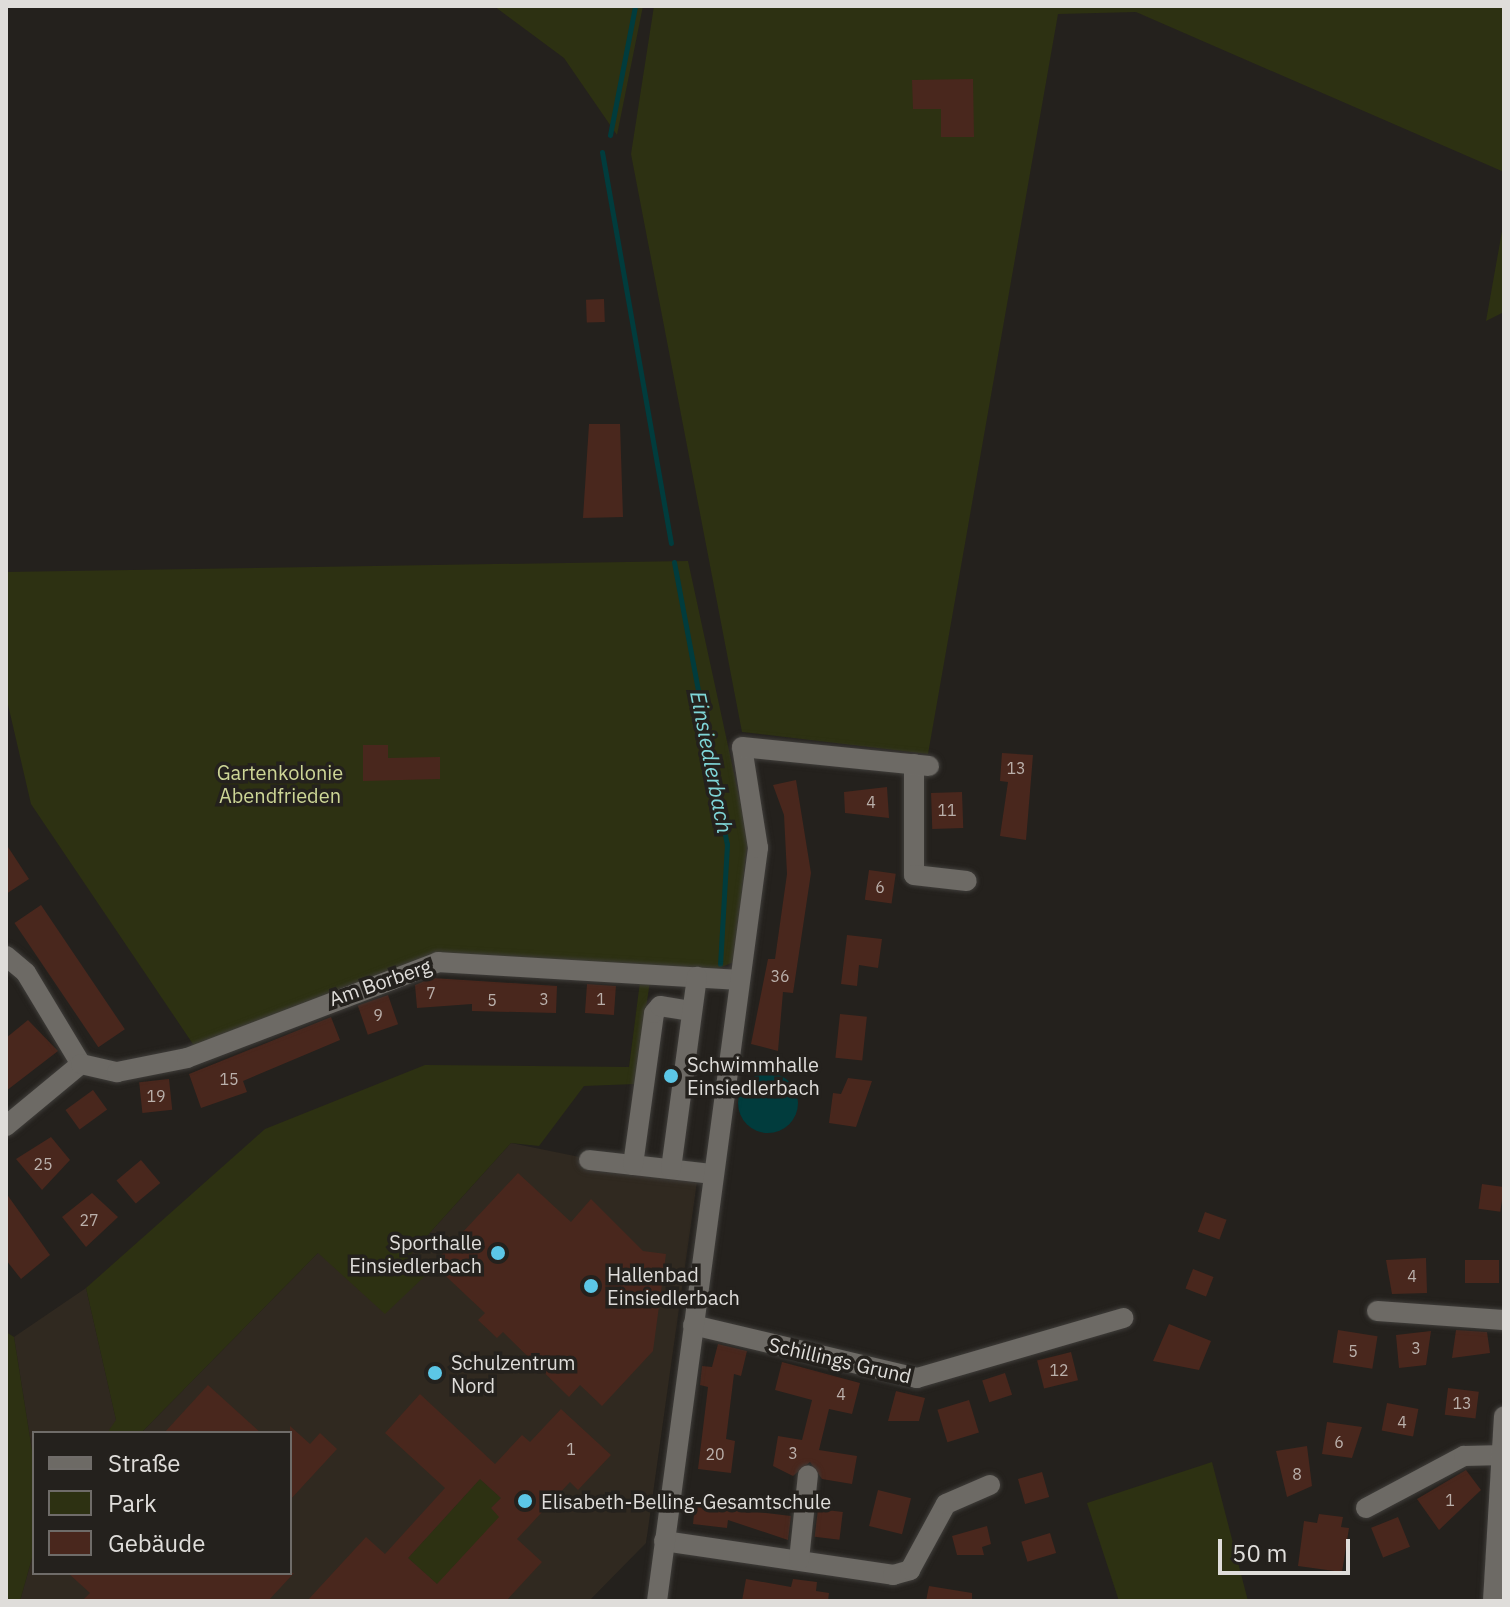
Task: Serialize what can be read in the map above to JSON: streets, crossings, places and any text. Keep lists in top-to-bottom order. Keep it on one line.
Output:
{"streets":{"street":["Am Borberg","Schillings Grund"]},"water":["Einsiedlerbach"],"parks":["Gartenkolonie Abendfrieden"],"places":["Schwimmhalle Einsiedlerbach","Sporthalle Einsiedlerbach","Hallenbad Einsiedlerbach","Schulzentrum Nord","Elisabeth-Belling-Gesamtschule"],"house_numbers":["13","4","11","6","36","7","3","1","5","9","15","19","25","27","4","3","5","12","4","13","4","6","1","3","20","8","1"],"legend":["Straße","Park","Gebäude"],"scale_bar":"50 m"}
